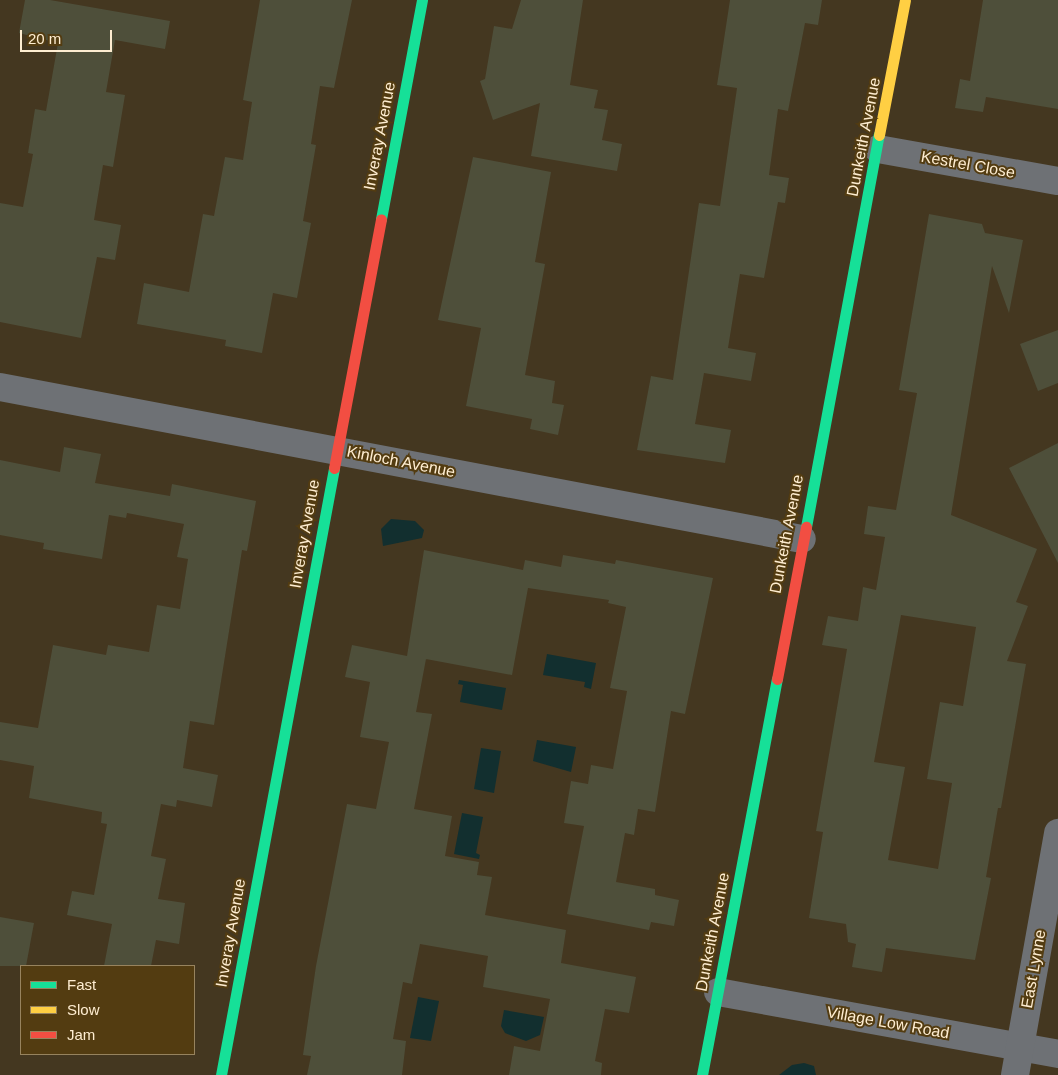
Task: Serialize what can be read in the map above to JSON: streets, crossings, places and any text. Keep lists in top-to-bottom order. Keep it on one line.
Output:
{"streets":{"street":["Inveray Avenue","Dunkeith Avenue","Kestrel Close","Kinloch Avenue","East Lynne","Village Low Road"]},"crossings":[["Inveray Avenue","Kinloch Avenue"],["Dunkeith Avenue","Kestrel Close"],["Dunkeith Avenue","Kinloch Avenue"],["Dunkeith Avenue","Village Low Road"],["East Lynne","Village Low Road"]],"legend":["Fast","Slow","Jam"],"scale_bar":"20 m"}
